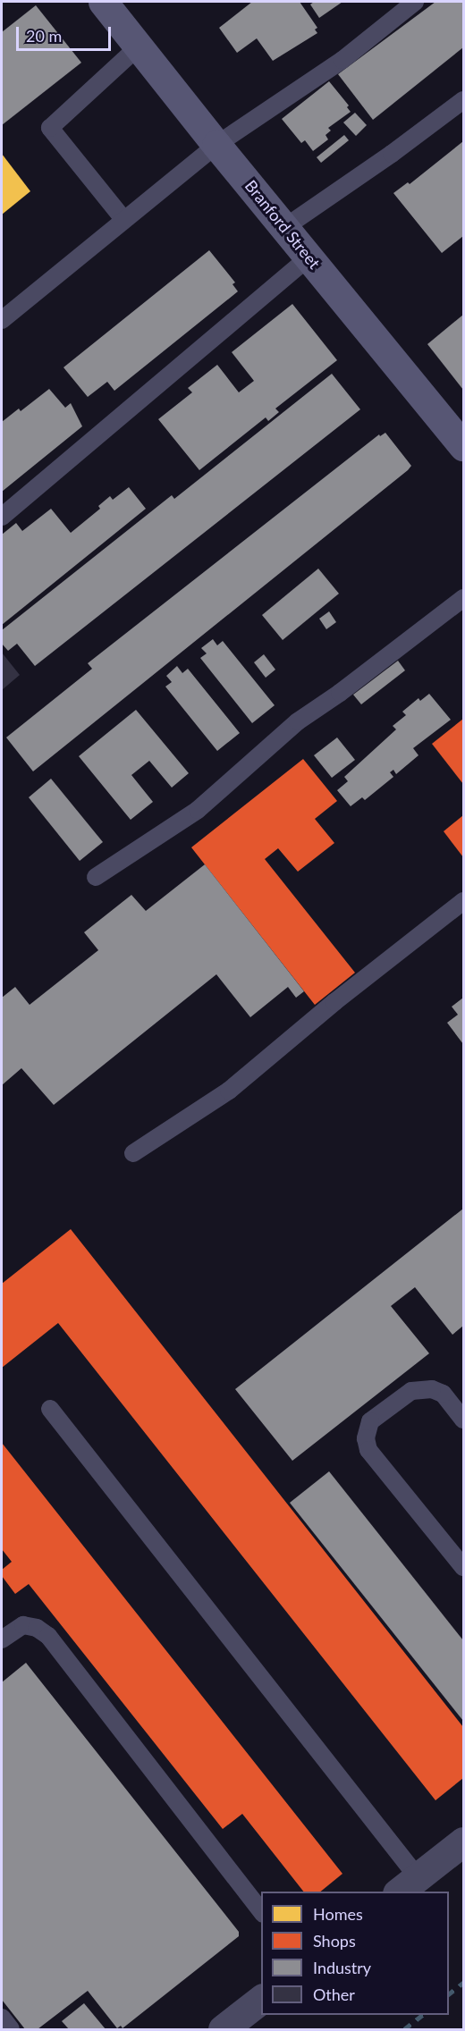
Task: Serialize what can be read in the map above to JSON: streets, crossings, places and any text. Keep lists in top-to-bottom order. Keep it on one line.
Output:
{"streets":{"main road":["Branford Street"]},"legend":["Homes","Shops","Industry","Other"],"scale_bar":"20 m"}
